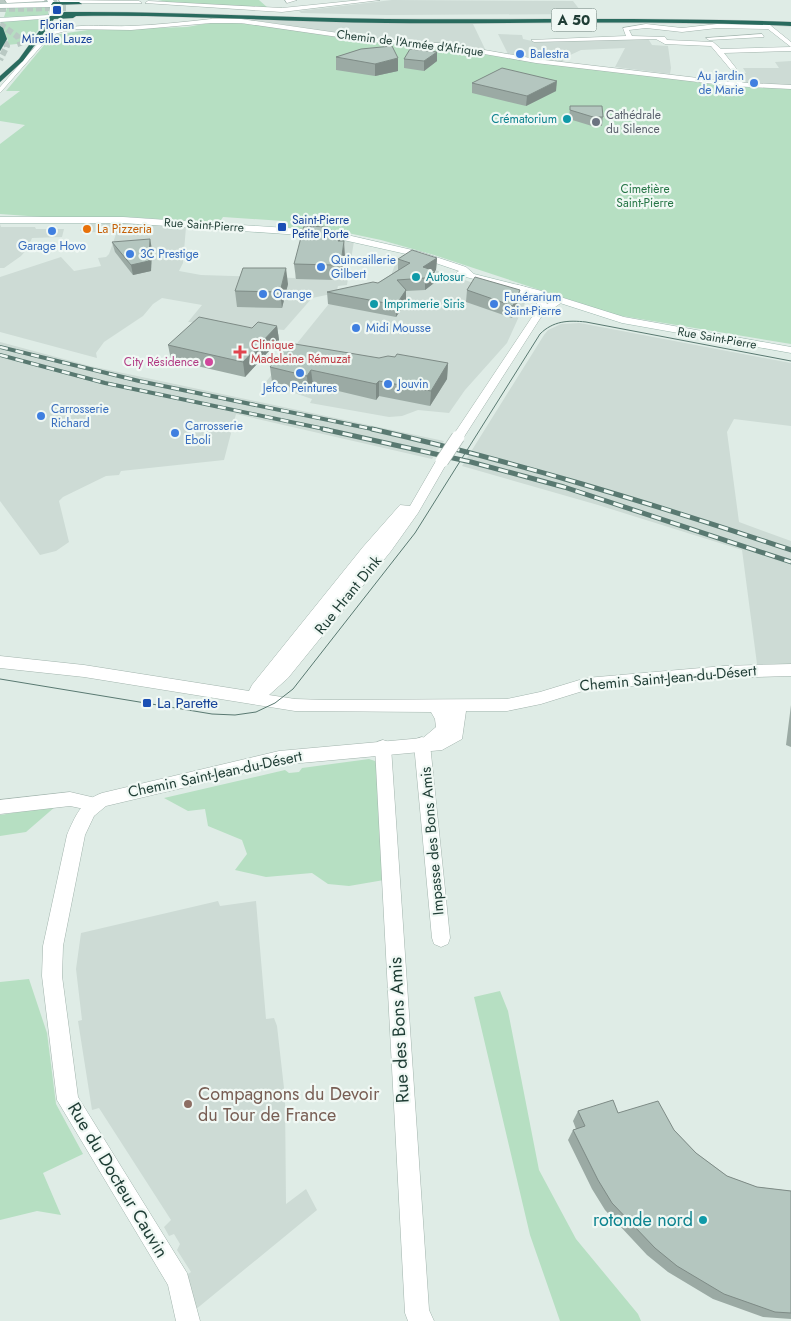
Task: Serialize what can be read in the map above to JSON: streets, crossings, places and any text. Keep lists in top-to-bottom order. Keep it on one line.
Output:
{"streets":{"highway":["A 50"],"street":["Chemin de l'Armée d'Afrique","Rue Saint-Pierre","Rue Hrant Dink","Chemin Saint-Jean-du-Désert","Impasse des Bons Amis","Rue des Bons Amis","Rue du Docteur Cauvin"]},"crossings":[["Rue Saint-Pierre","Rue Hrant Dink"],["Rue Hrant Dink","Chemin Saint-Jean-du-Désert"],["Chemin Saint-Jean-du-Désert","Impasse des Bons Amis"],["Chemin Saint-Jean-du-Désert","Rue des Bons Amis"],["Chemin Saint-Jean-du-Désert","Rue du Docteur Cauvin"]],"parks":["Cimetière Saint-Pierre"],"places":{"transit":["Florian Mireille Lauze","Saint-Pierre Petite Porte","La Parette"],"other":["Balestra","Au jardin de Marie","Crématorium","Cathédrale du Silence","La Pizzeria","Garage Hovo","3C Prestige","Quincaillerie Gilbert","Autosur","Orange","Imprimerie Siris","Funérarium Saint-Pierre","Midi Mousse","City Résidence","Jefco Peintures","Jouvin","Carrosserie Richard","Carrosserie Eboli","Compagnons du Devoir du Tour de France","rotonde nord"],"health":["Clinique Madeleine Rémuzat"]}}
